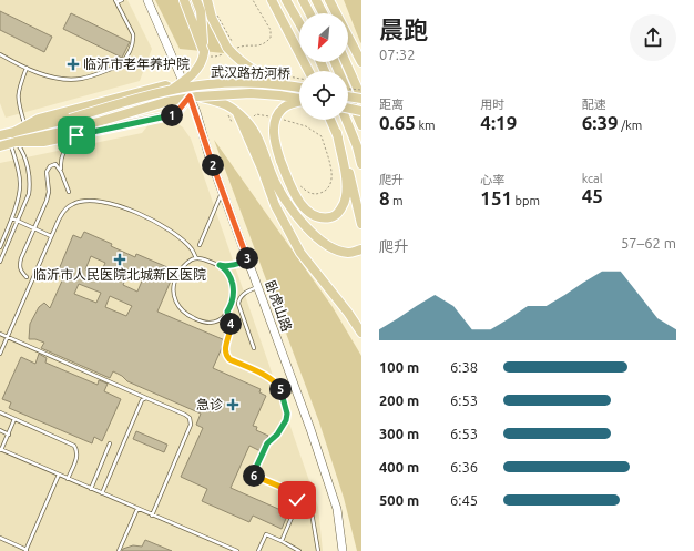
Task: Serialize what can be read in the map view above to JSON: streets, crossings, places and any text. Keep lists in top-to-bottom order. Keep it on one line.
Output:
{"streets":{"main road":["武汉路祊河桥"],"street":["卧虎山路"]},"crossings":[["武汉路祊河桥","卧虎山路"]],"places":{"health":["临沂市老年养护院","临沂市人民医院北城新区医院","急诊"]},"north":"bottom left","page":{"heading":["晨跑","07:32"],"stats":[["距离","0.65 km"],["用时","4:19"],["配速","6:39 /km"],["爬升","8 m"],["心率","151 bpm"],["kcal","45"]],"pins":["1","2","3","4","5","6"],"chart":["爬升","57–62 m"],"list":[{"name":"100 m","note":"6:38"},{"name":"200 m","note":"6:53"},{"name":"300 m","note":"6:53"},{"name":"400 m","note":"6:36"},{"name":"500 m","note":"6:45"}]}}
